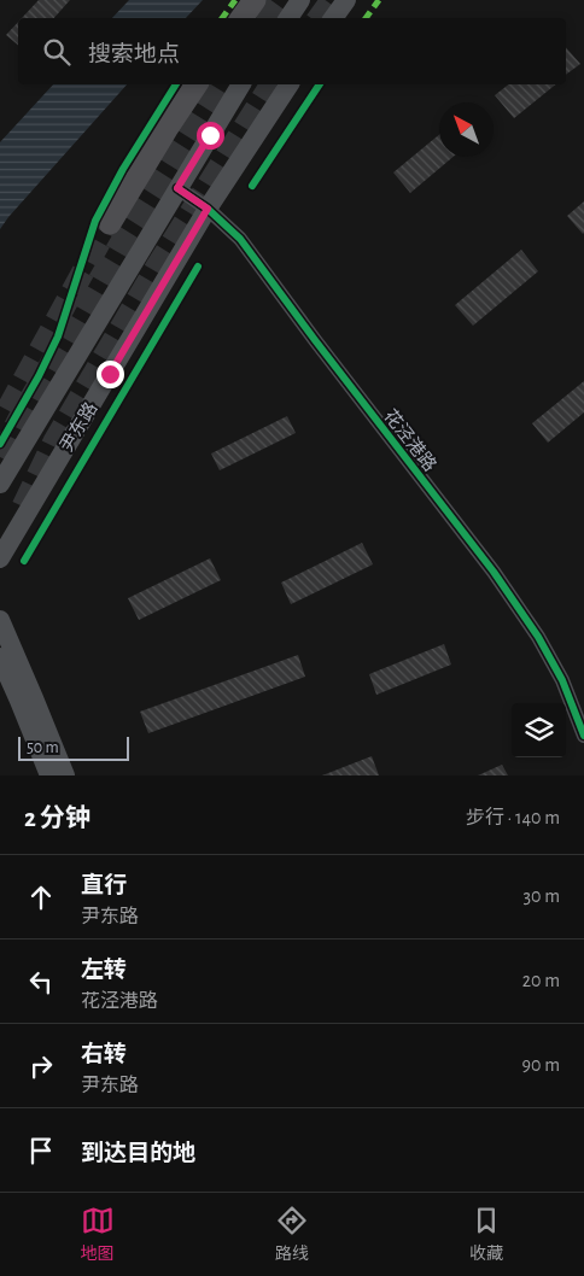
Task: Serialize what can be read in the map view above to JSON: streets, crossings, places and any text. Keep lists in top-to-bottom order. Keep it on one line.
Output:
{"streets":{"main road":["尹东路"],"street":["花泾港路"]},"crossings":[["尹东路","花泾港路"]],"scale_bar":"50 m","north":"top left","page":{"search":"搜索地点","scale":"50 m","heading":["2 分钟","步行 · 140 m"],"list":[["直行","尹东路","30 m"],["左转","花泾港路","20 m"],["右转","尹东路","90 m"],"到达目的地"],"nav":["地图","路线","收藏"]}}
